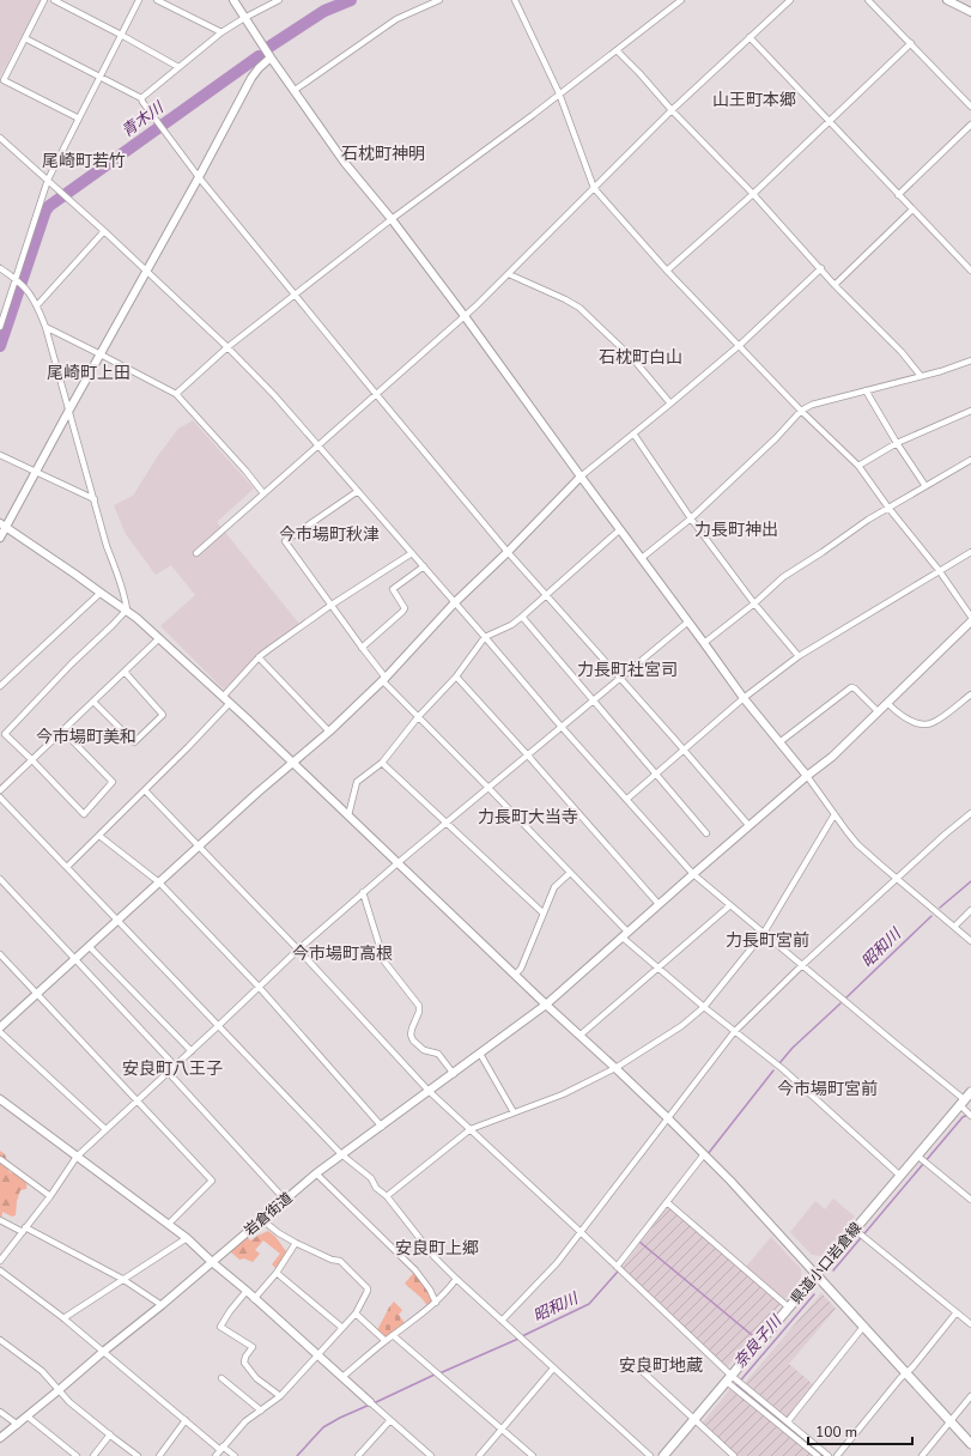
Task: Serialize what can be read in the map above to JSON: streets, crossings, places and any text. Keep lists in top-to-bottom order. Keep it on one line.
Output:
{"streets":{"main road":["県道小口岩倉線"],"street":["岩倉街道"]},"districts":["山王町本郷","石枕町神明","尾崎町若竹","石枕町白山","尾崎町上田","力長町神出","今市場町秋津","力長町社宮司","今市場町美和","力長町大当寺","力長町宮前","今市場町高根","安良町八王子","今市場町宮前","安良町上郷","安良町地蔵"],"water":["青木川","昭和川","奈良子川"],"scale_bar":"100 m"}
